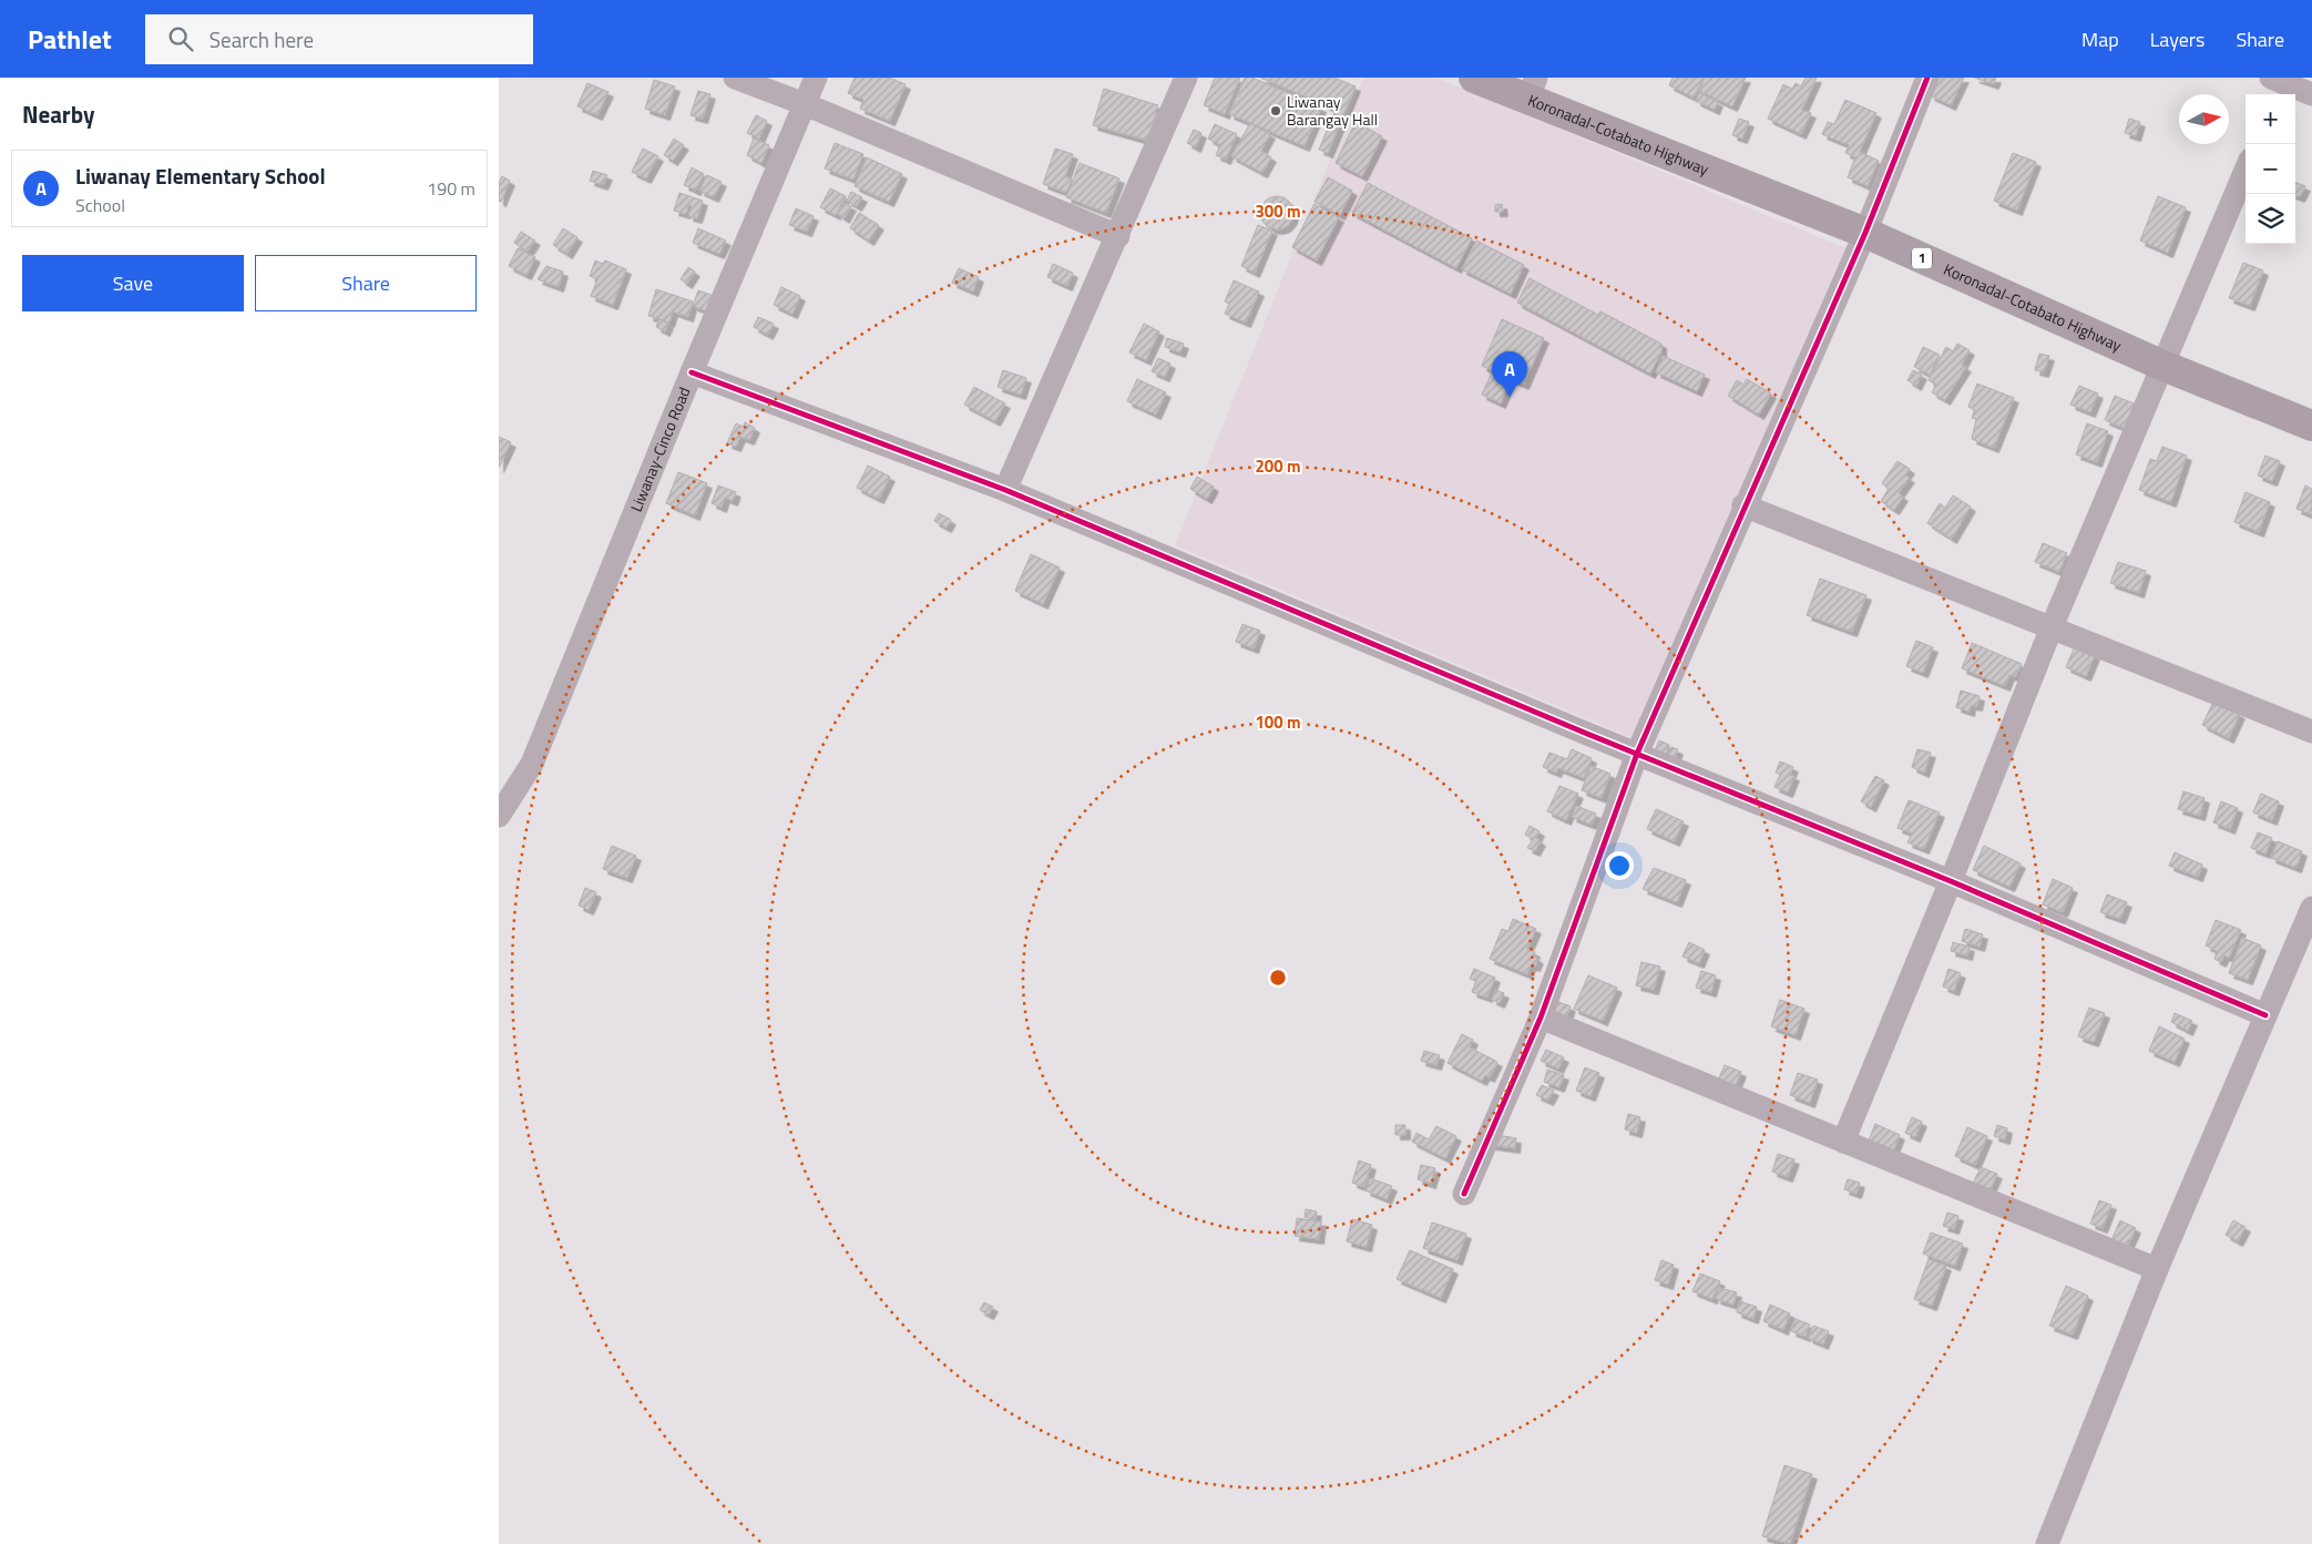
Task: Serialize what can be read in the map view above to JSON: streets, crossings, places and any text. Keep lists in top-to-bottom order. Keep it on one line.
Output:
{"streets":{"highway":["Koronadal-Cotabato Highway","1"],"street":["Liwanay-Cinco Road"]},"places":["Liwanay Barangay Hall"],"north":"right","page":{"header":"Pathlet","search":"Search here","nav":["Map","Layers","Share"],"heading":"Nearby","map_buttons":["+","−"],"list":[{"mark":"A","name":"Liwanay Elementary School","note":"School","value":"190 m"}],"buttons":["Save","Share"],"pins":"A"},"rings":["300 m","200 m","100 m"]}
